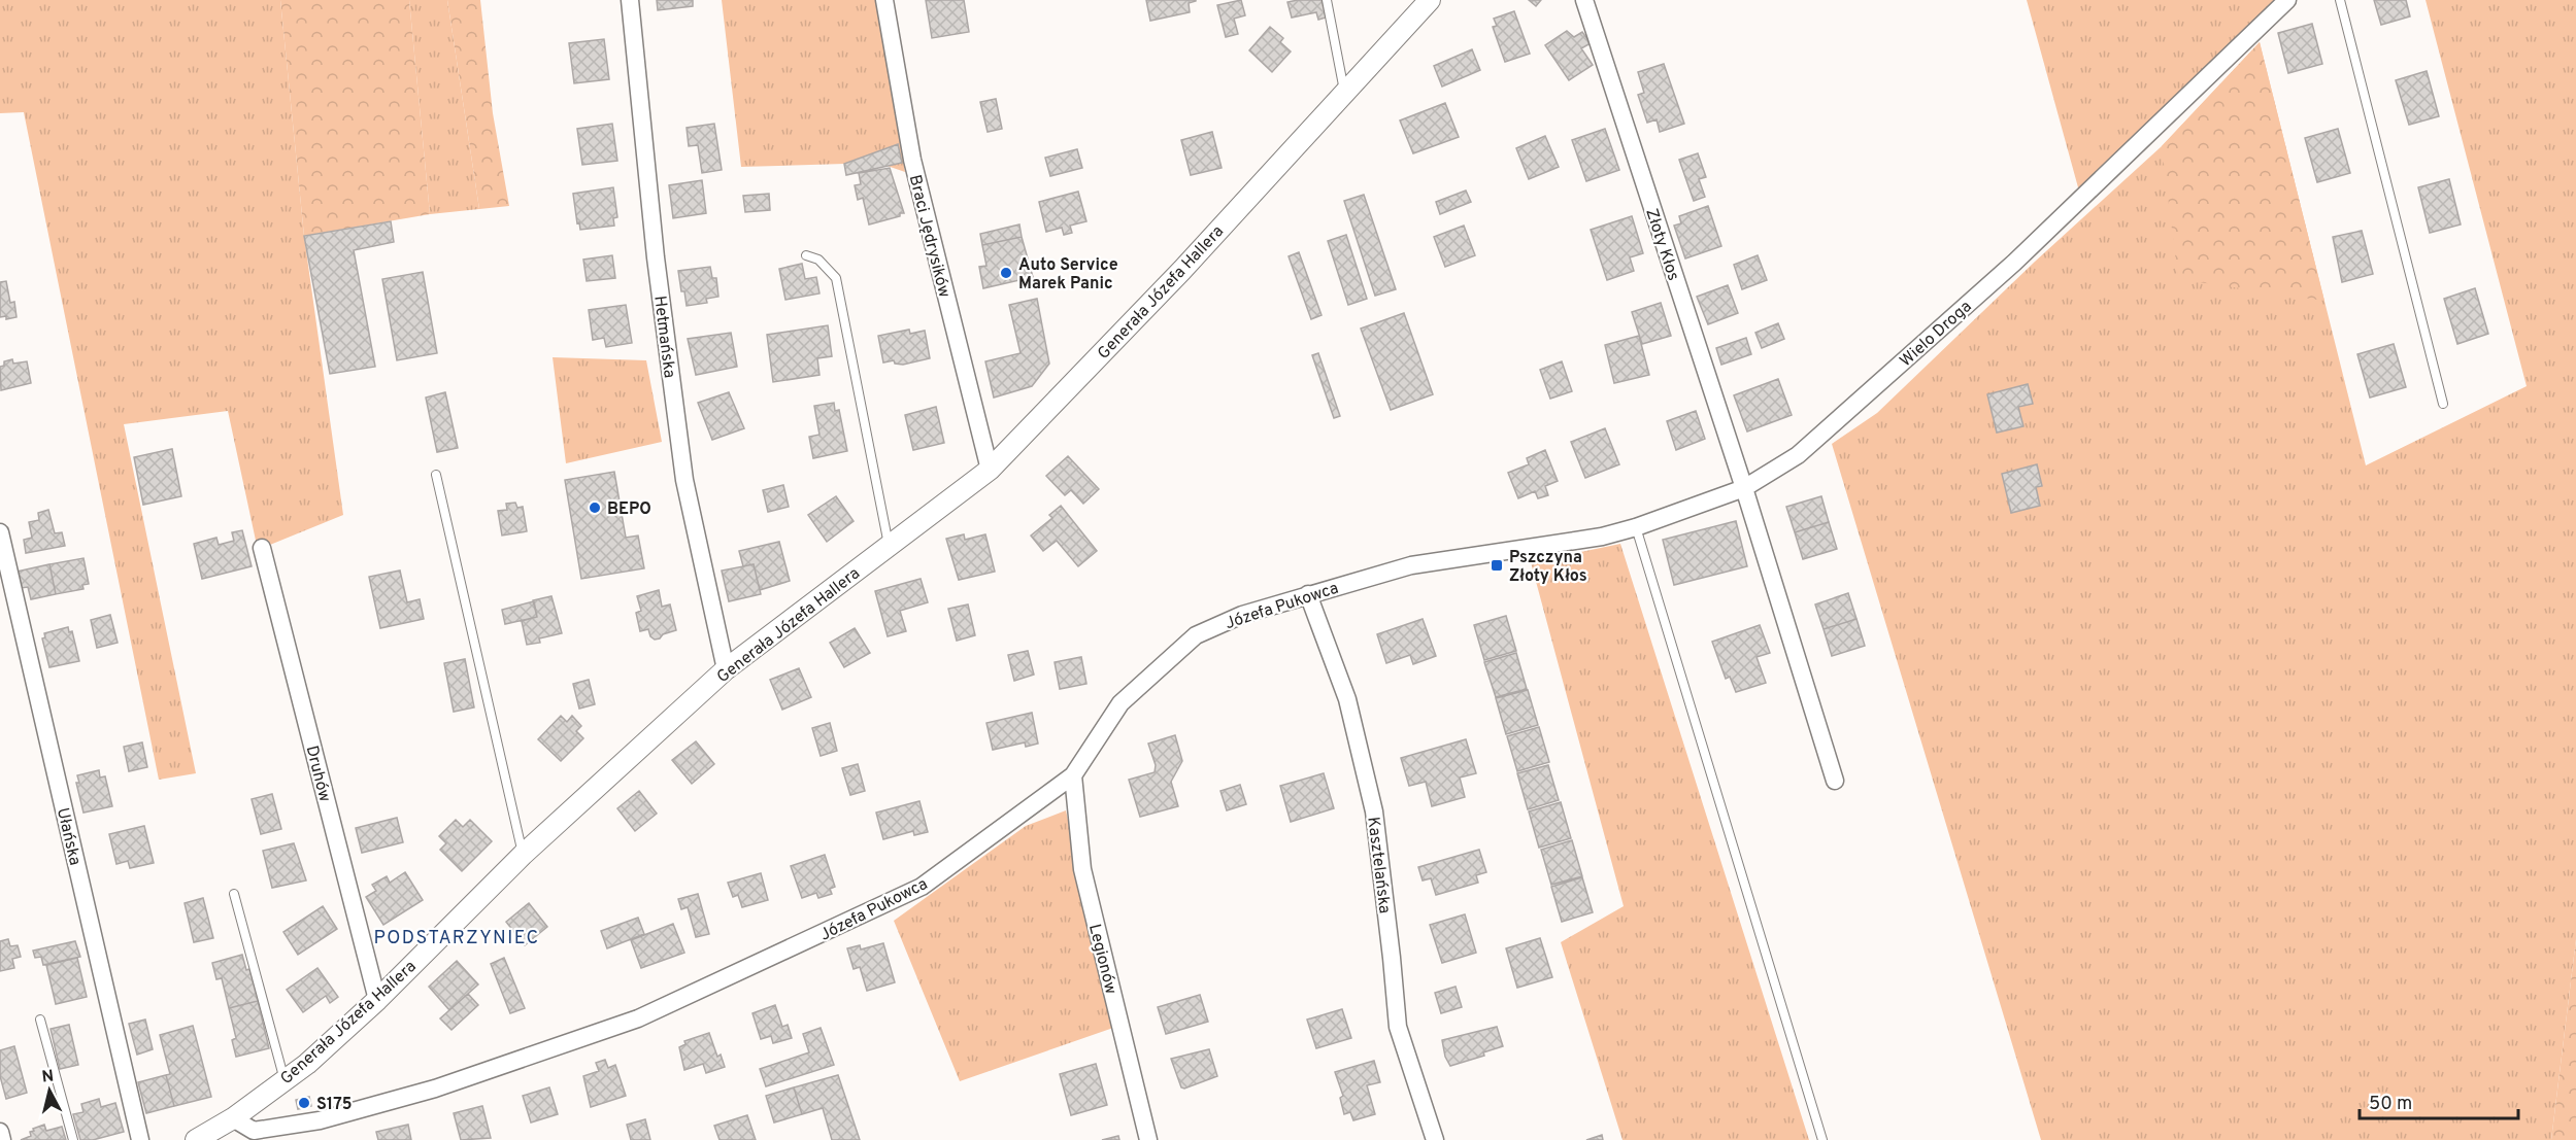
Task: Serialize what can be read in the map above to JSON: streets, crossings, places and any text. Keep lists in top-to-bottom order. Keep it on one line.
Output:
{"streets":{"street":["Braci Jędrysików","Złoty Kłos","Generała Józefa Hallera","Wielo Droga","Hetmańska","Józefa Pukowca","Druhów","Ułańska","Kasztelańska","Legionów"]},"crossings":[["Braci Jędrysików","Generała Józefa Hallera"],["Złoty Kłos","Wielo Droga"],["Generała Józefa Hallera","Hetmańska"],["Generała Józefa Hallera","Józefa Pukowca"],["Generała Józefa Hallera","Druhów"],["Wielo Droga","Józefa Pukowca"],["Józefa Pukowca","Kasztelańska"],["Józefa Pukowca","Legionów"]],"districts":["PODSTARZYNIEC"],"places":{"other":["Auto Service Marek Panic","BEPO","S175"],"transit":["Pszczyna Złoty Kłos"]},"scale_bar":"50 m","north":"top"}
